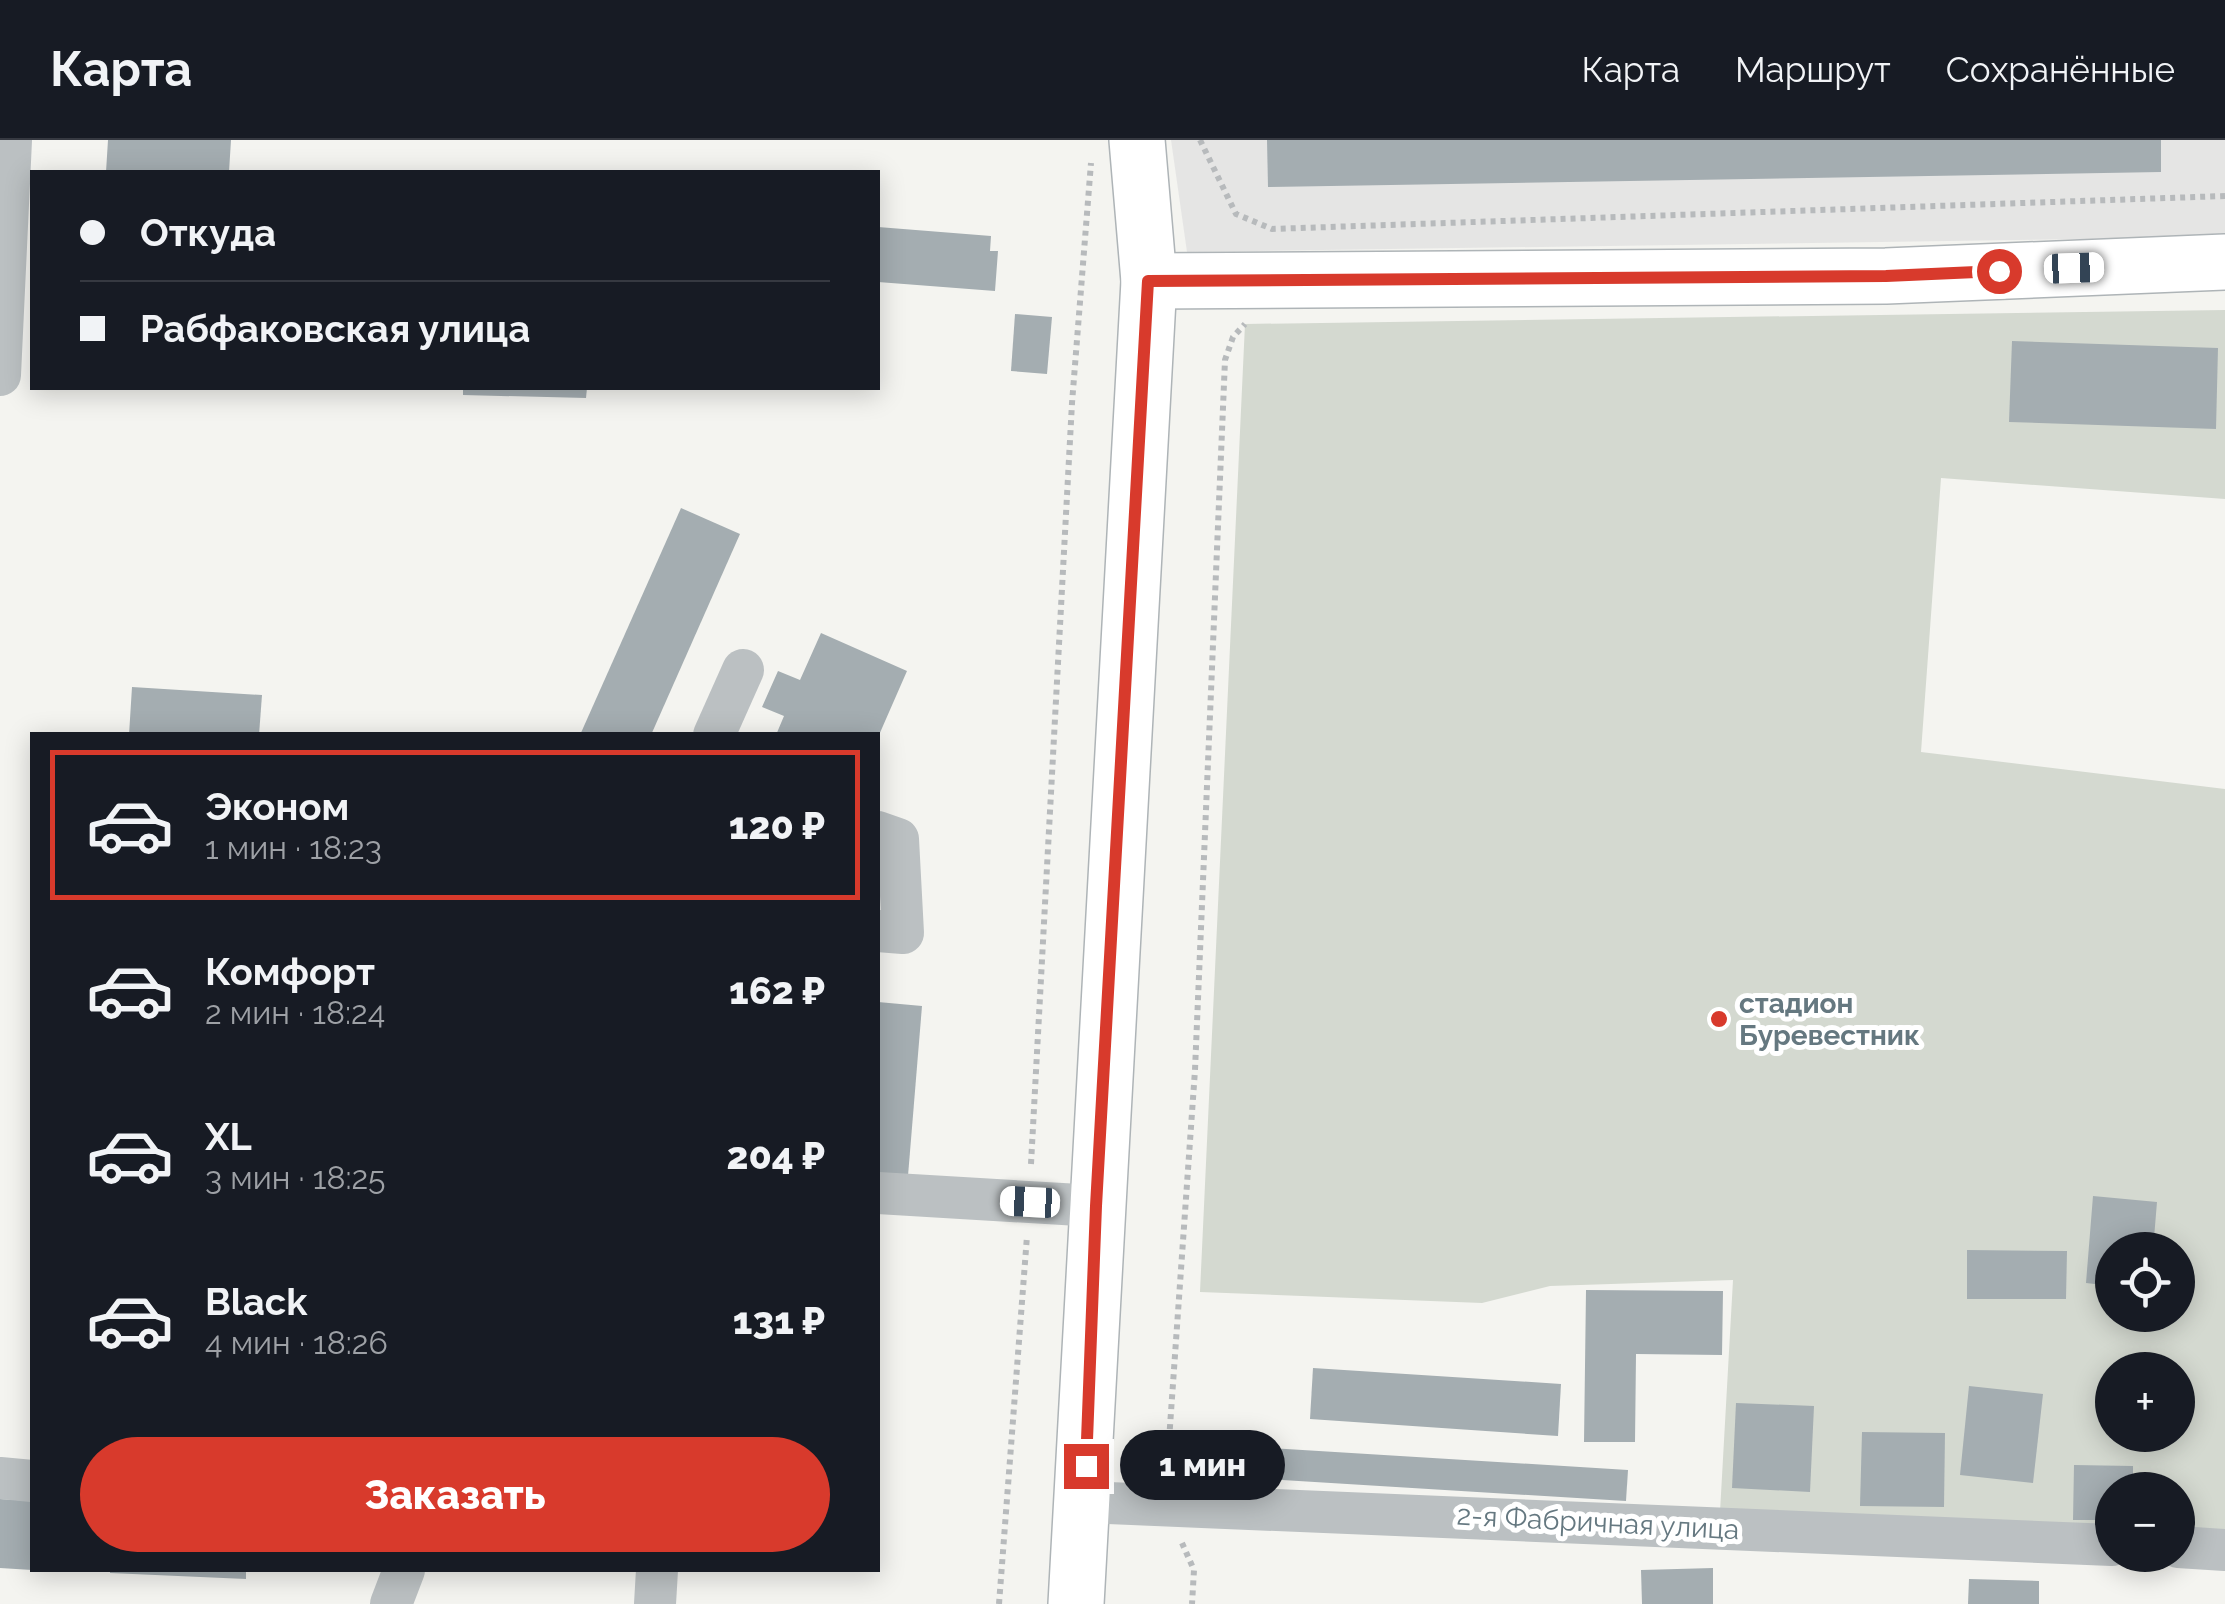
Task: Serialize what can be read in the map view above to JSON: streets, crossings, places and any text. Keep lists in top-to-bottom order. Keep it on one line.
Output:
{"streets":{"street":["2-я Фабричная улица"]},"places":["стадион Буревестник"],"page":{"header":"Карта","nav":["Карта","Маршрут","Сохранённые"],"banner":["Откуда","Рабфаковская улица"],"list":[{"name":"Эконом","note":"1 мин · 18:23","value":"120 ₽"},{"name":"Комфорт","note":"2 мин · 18:24","value":"162 ₽"},{"name":"XL","note":"3 мин · 18:25","value":"204 ₽"},{"name":"Black","note":"4 мин · 18:26","value":"131 ₽"}],"map_buttons":["+","−"],"buttons":"Заказать","bubble":"1 мин"}}
